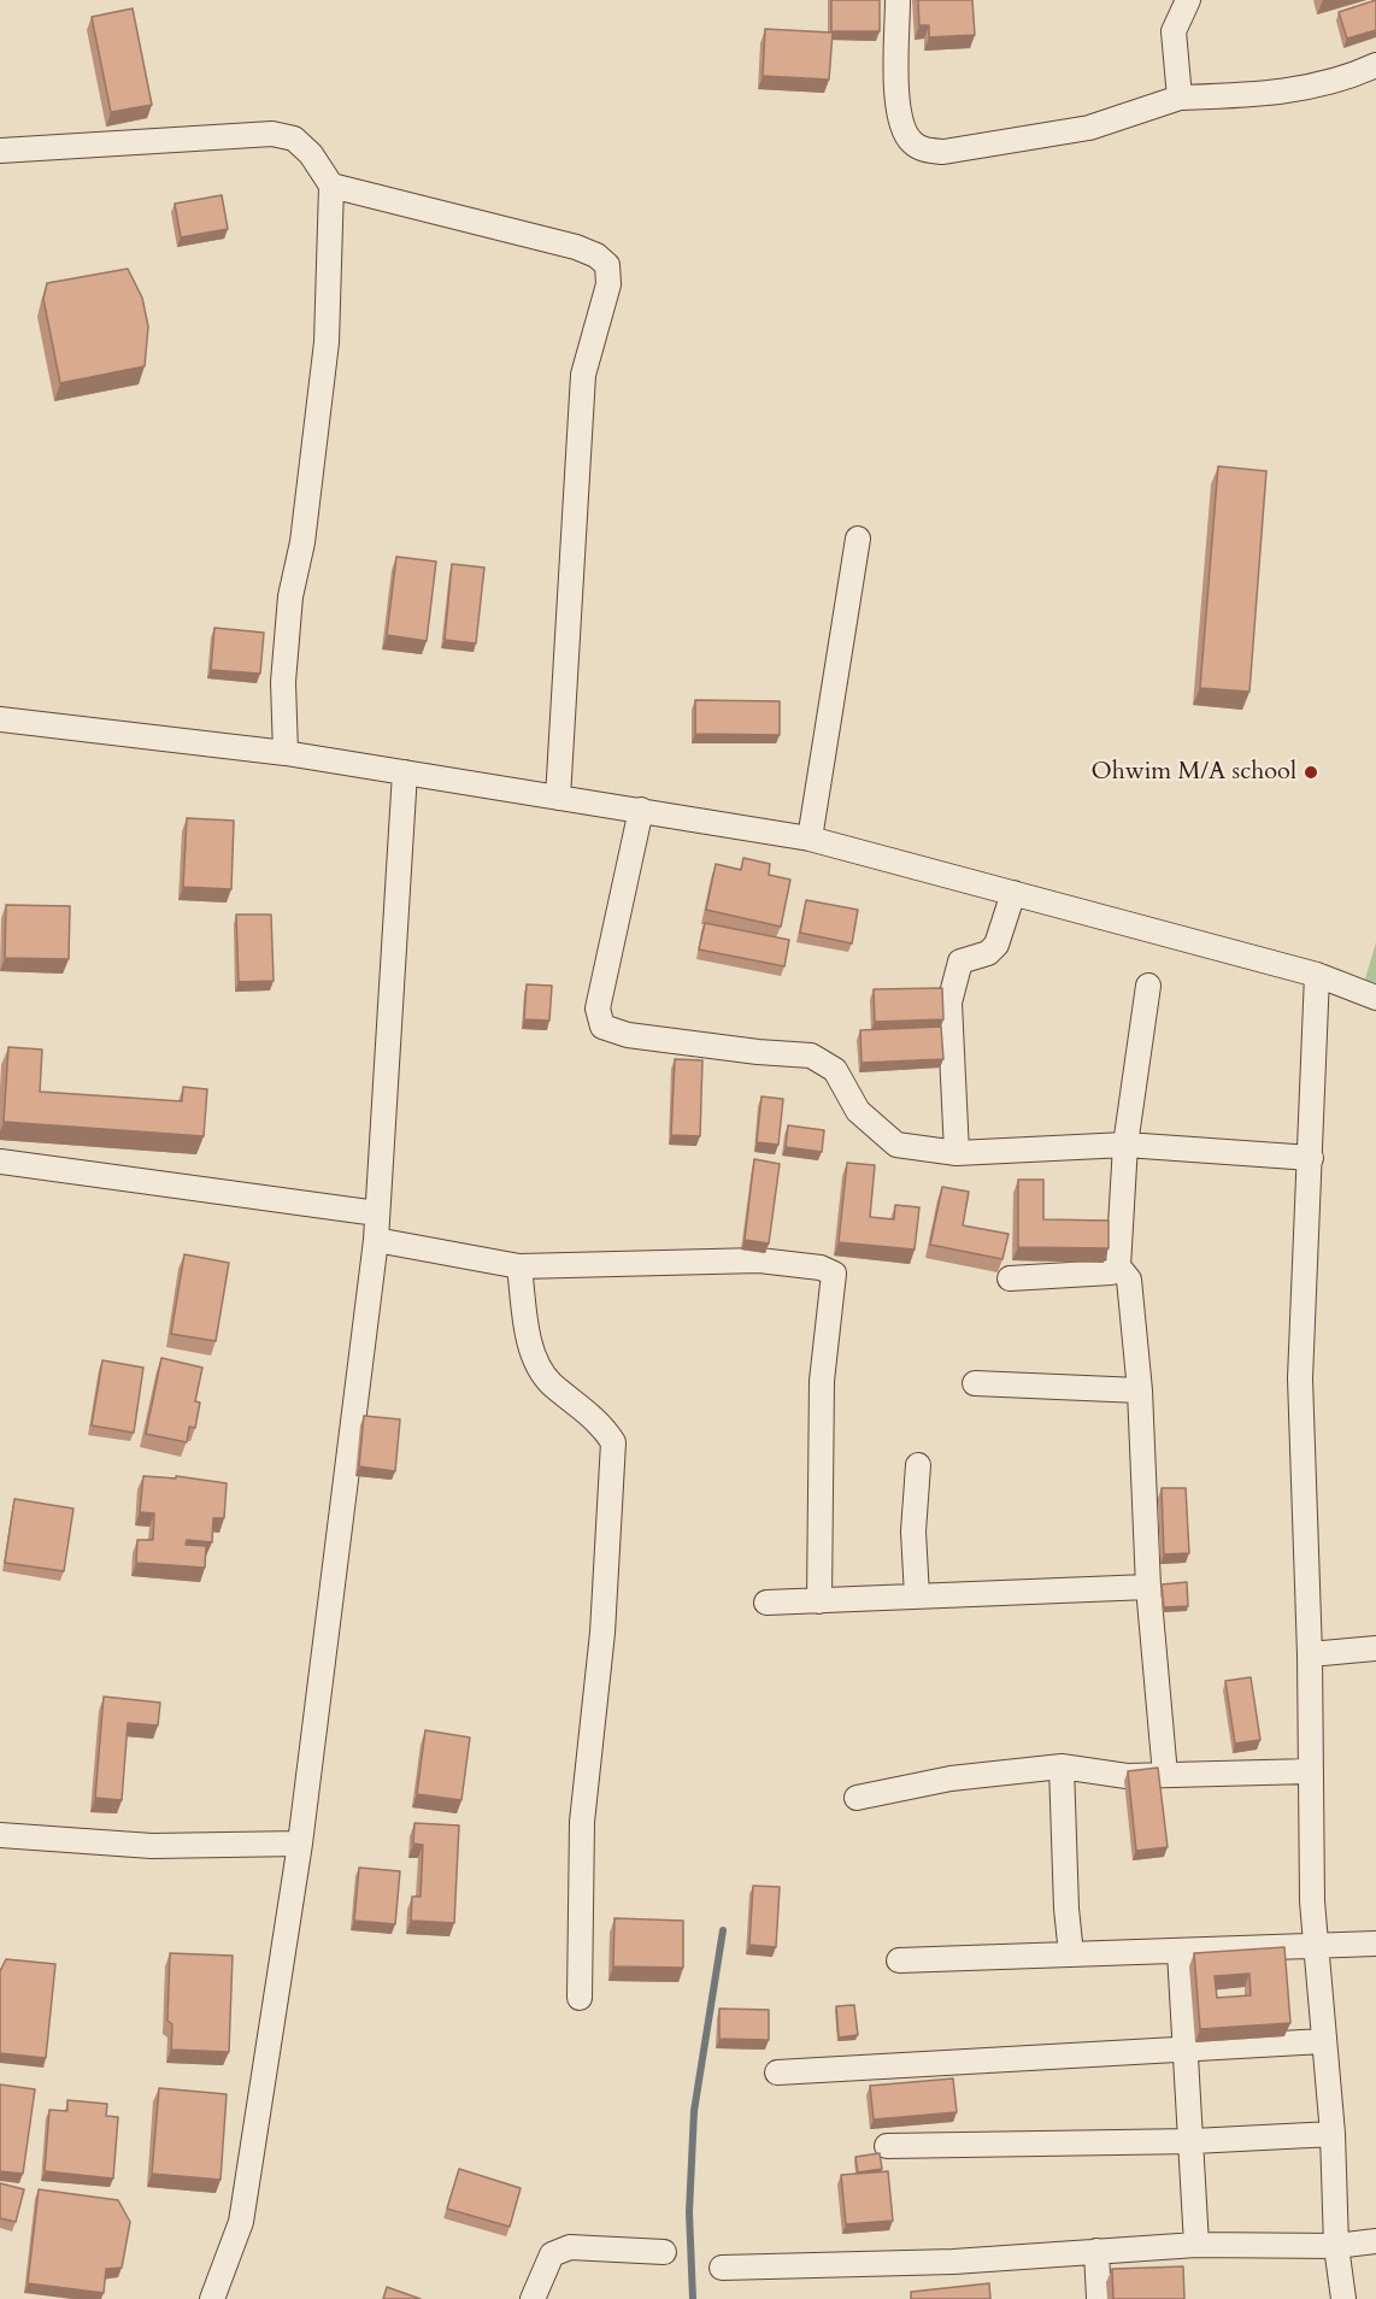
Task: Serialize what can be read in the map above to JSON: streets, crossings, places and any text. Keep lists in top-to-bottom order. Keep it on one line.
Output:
{"places":["Ohwim M/A school"]}
